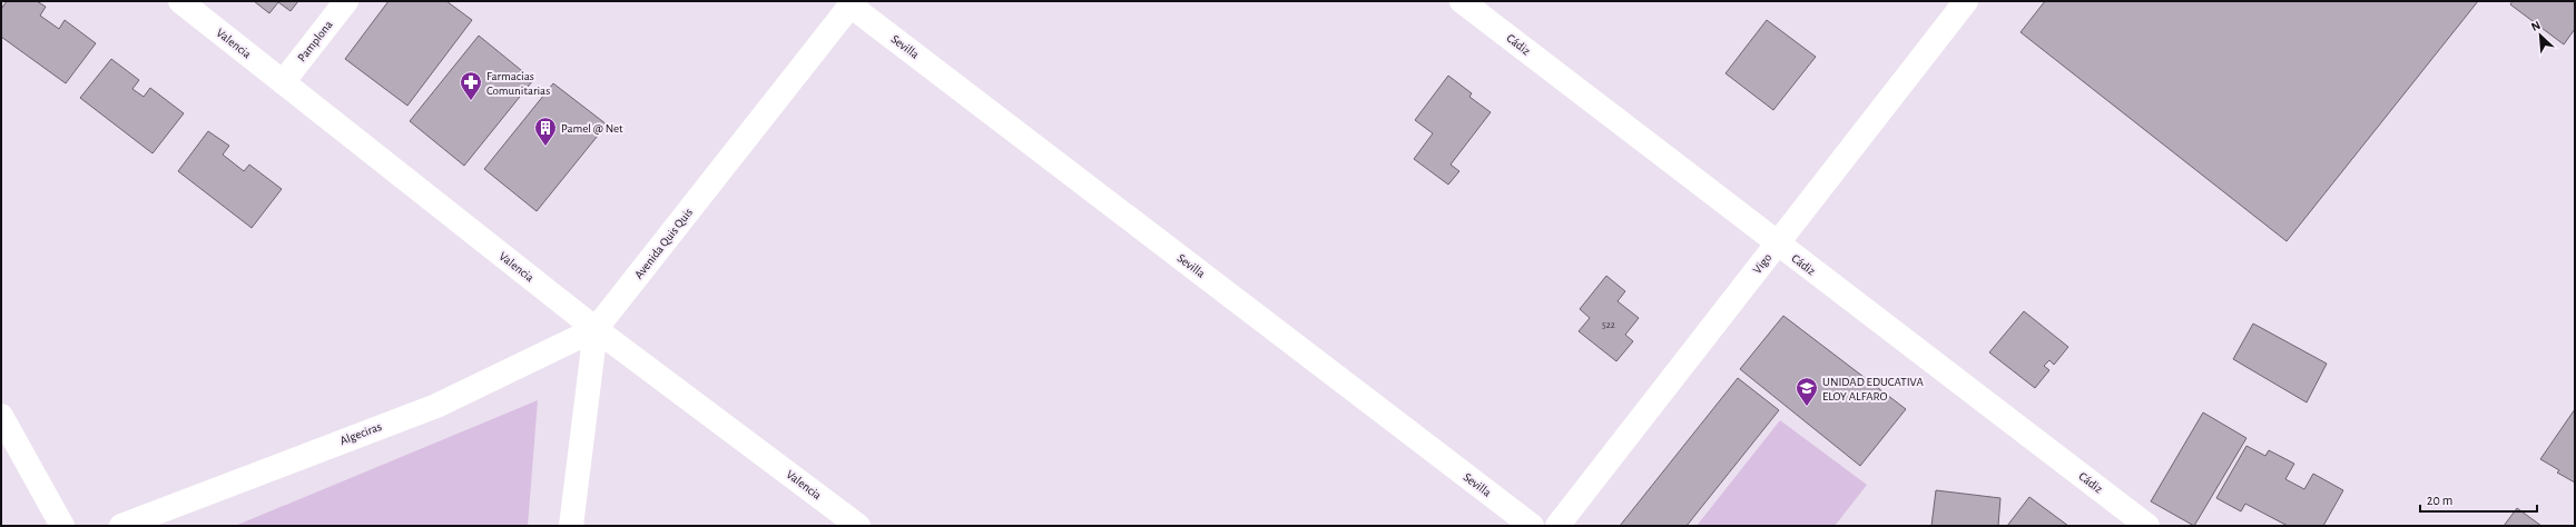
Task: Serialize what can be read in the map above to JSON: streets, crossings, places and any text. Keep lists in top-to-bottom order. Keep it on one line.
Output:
{"streets":{"street":["Pamplona","Valencia","Cádiz","Sevilla","Avenida Quis Quis","Vigo","Algeciras"]},"crossings":[["Pamplona","Valencia"],["Valencia","Avenida Quis Quis"],["Valencia","Algeciras"],["Cádiz","Vigo"],["Sevilla","Avenida Quis Quis"],["Avenida Quis Quis","Algeciras"]],"places":{"pharmacy":["Farmacias Comunitarias"],"building":["Pamel @ Net"],"school or university":["UNIDAD EDUCATIVA ELOY ALFARO"]},"house_numbers":["522"],"scale_bar":"20 m","north":"top left"}
